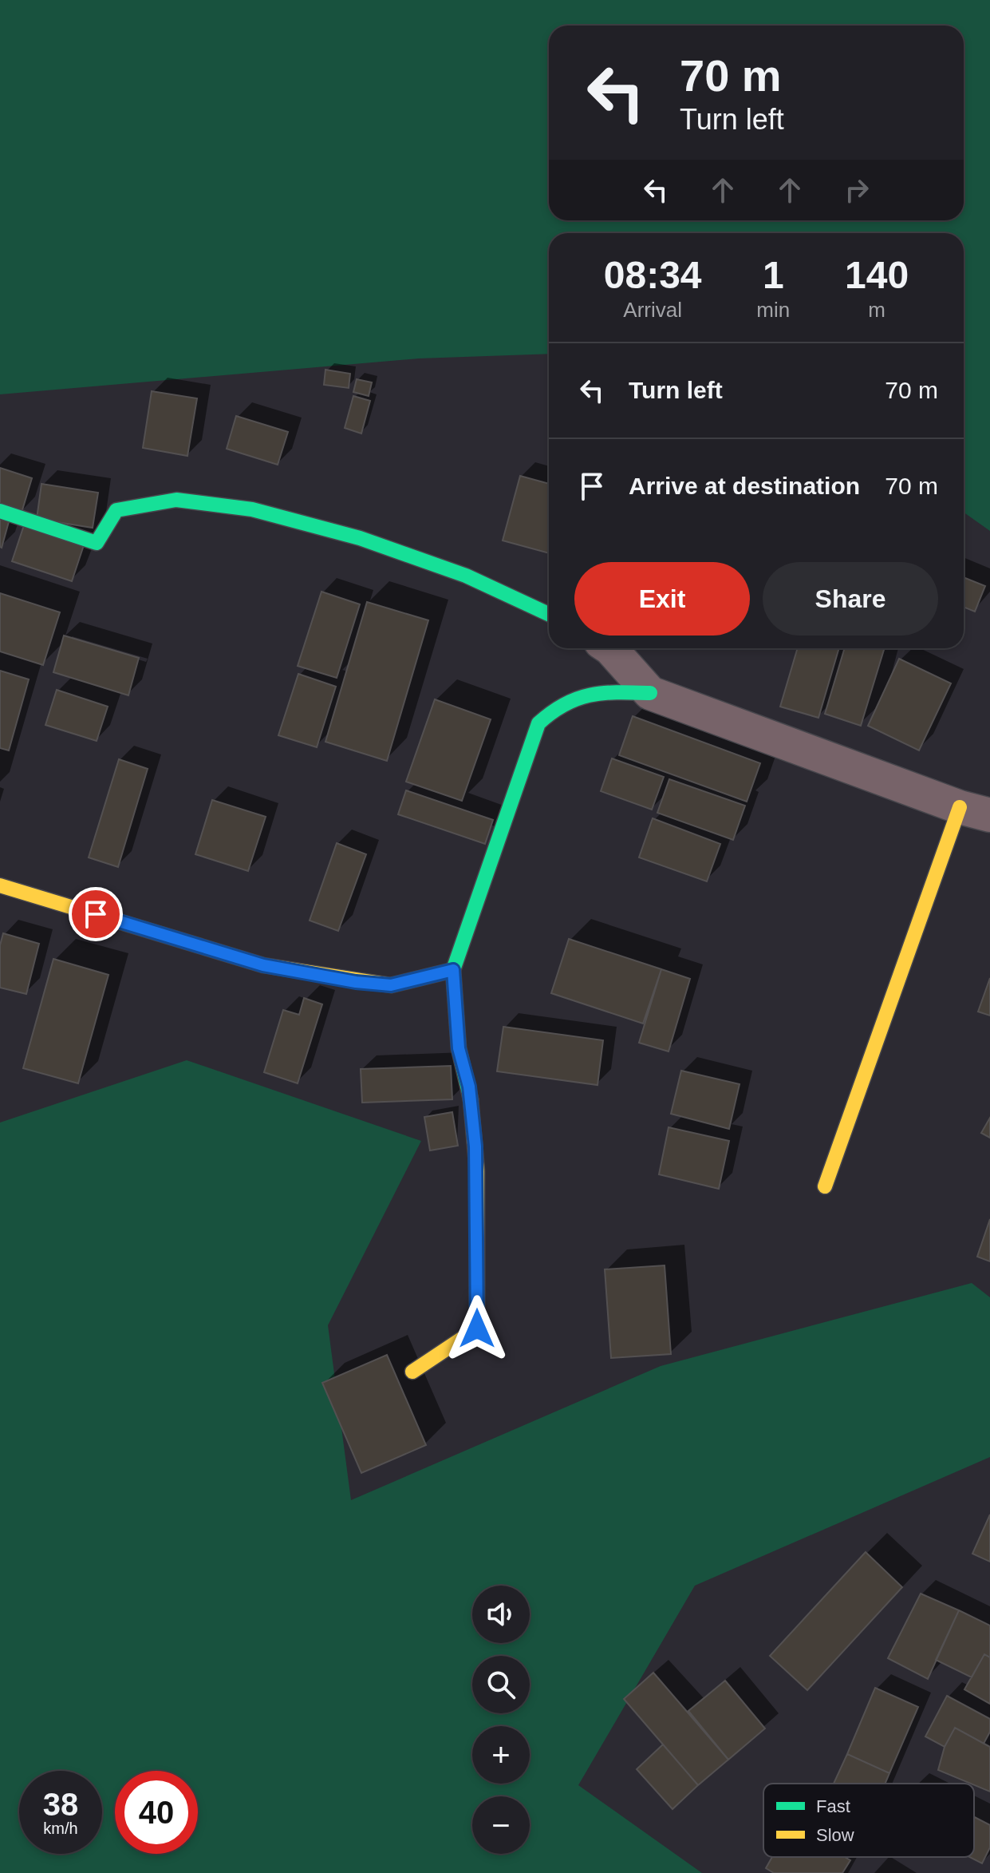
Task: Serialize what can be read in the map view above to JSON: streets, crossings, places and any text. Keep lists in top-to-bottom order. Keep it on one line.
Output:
{"legend":["Fast","Slow"],"page":{"turn":["70 m","Turn left"],"eta":["08:34","Arrival","1","min","140","m"],"list":[{"name":"Turn left","value":"70 m"},{"name":"Arrive at destination","value":"70 m"}],"buttons":["Exit","Share"],"map_buttons":["+","−"],"speed":"38 km/h","limit":"40"}}
